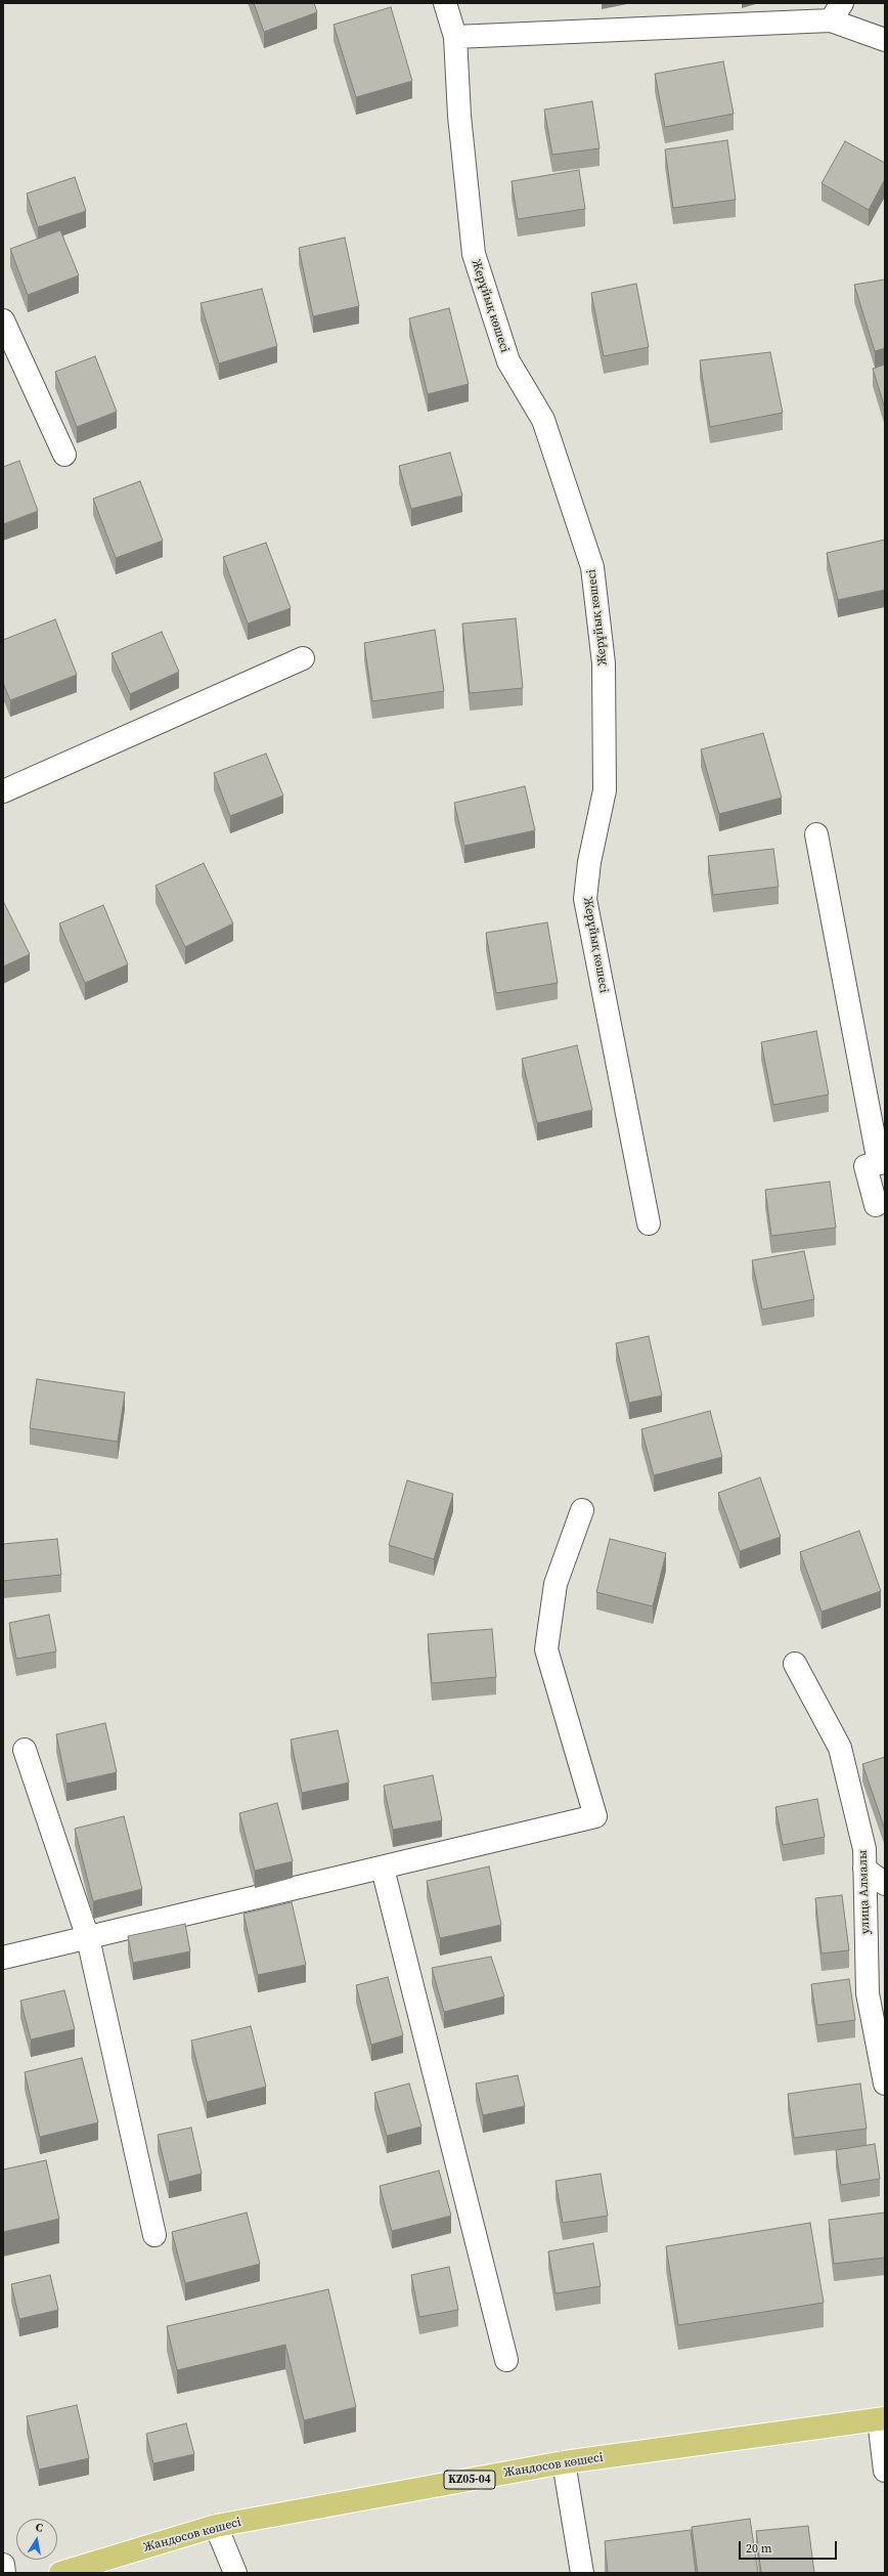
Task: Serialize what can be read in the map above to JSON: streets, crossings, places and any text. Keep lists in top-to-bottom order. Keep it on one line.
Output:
{"streets":{"main road":["Жандосов көшесі","KZ05-04"],"street":["Жерұйық көшесі","улица Алмалы"]},"scale_bar":"20 m","north":"top"}
